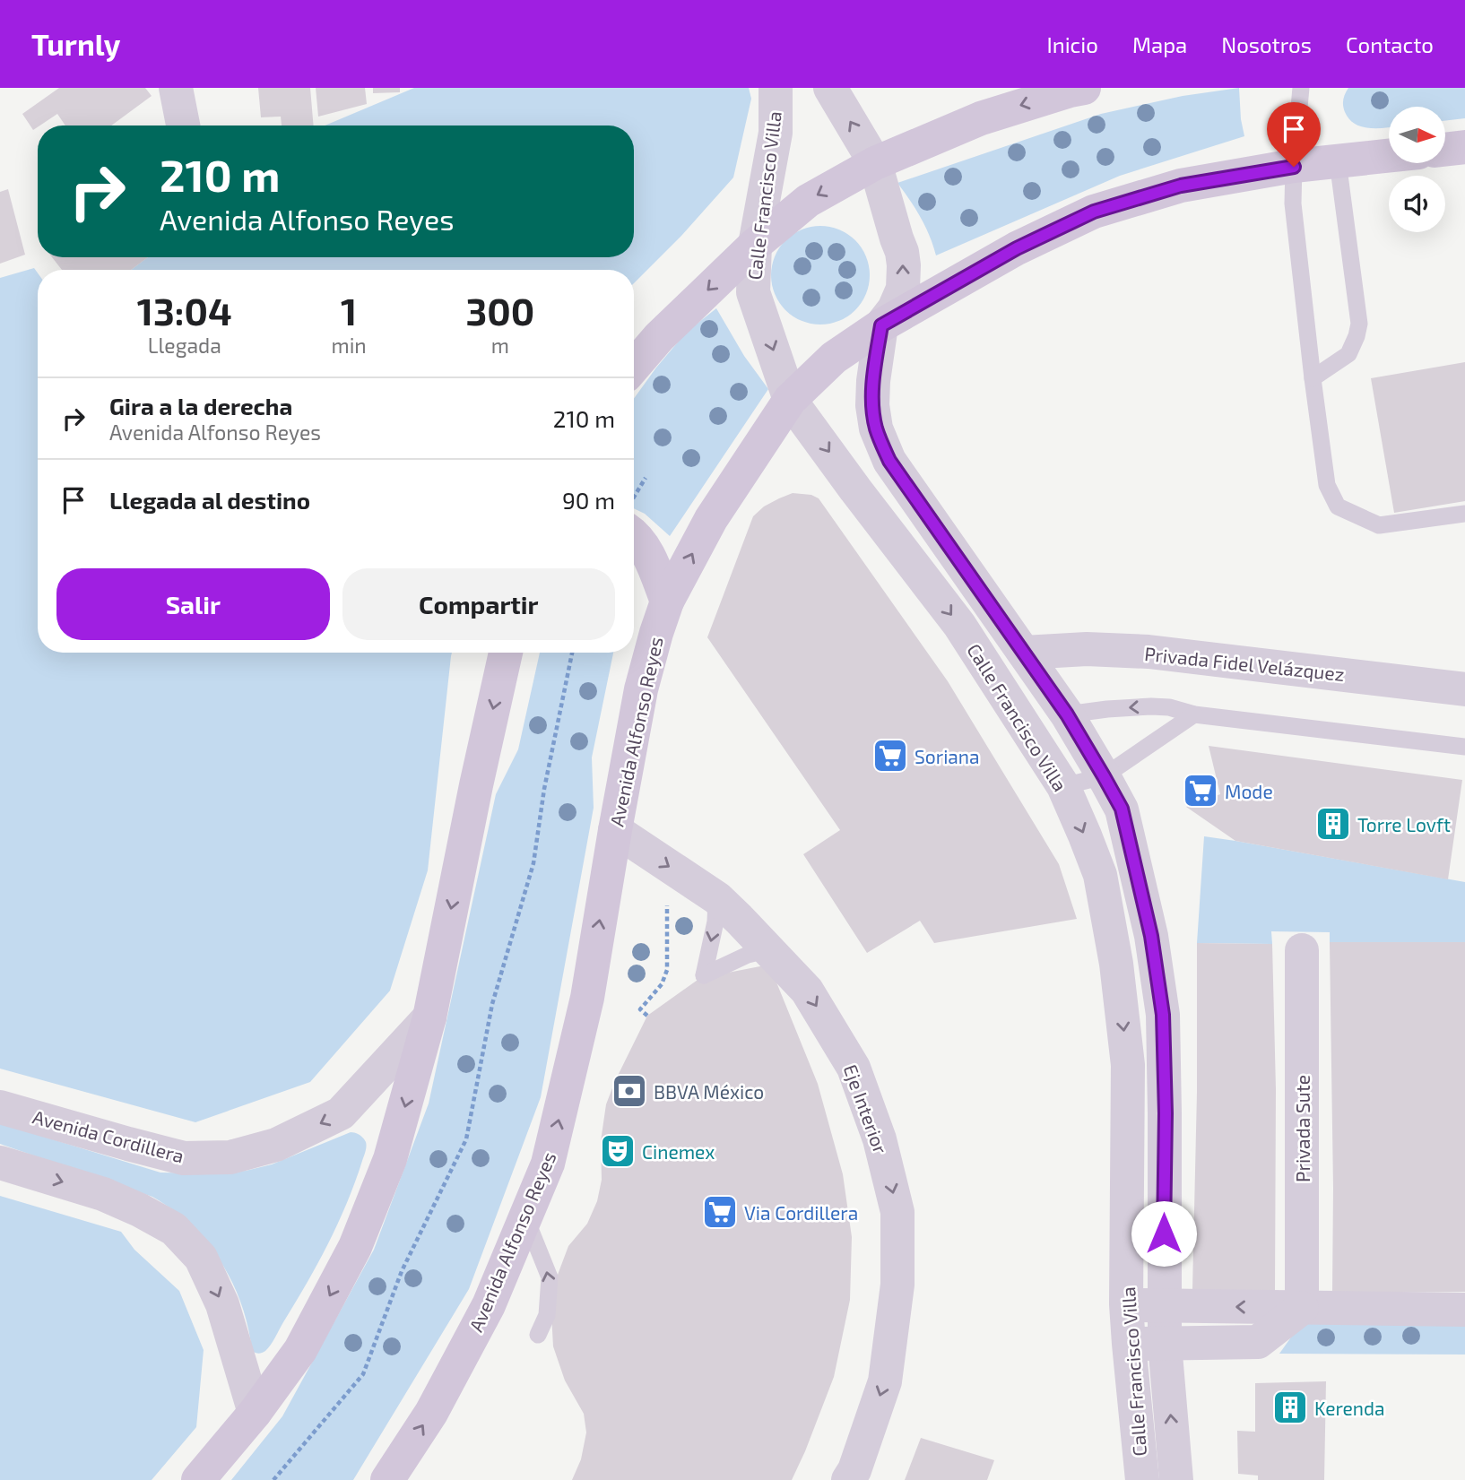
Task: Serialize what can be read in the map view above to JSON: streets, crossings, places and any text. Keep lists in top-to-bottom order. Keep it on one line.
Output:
{"streets":{"main road":["Avenida Alfonso Reyes"],"street":["Calle Francisco Villa","Privada Fidel Velázquez","Eje Interior","Privada Sute","Avenida Cordillera"]},"crossings":[["Calle Francisco Villa","Privada Fidel Velázquez"],["Calle Francisco Villa","Avenida Alfonso Reyes"],["Avenida Alfonso Reyes","Eje Interior"]],"one_way":["Eje Interior","Avenida Cordillera"],"places":{"supermarket":["Soriana","Mode","Via Cordillera"],"building":["Torre Lovft","Kerenda"],"bank":["BBVA México"],"theatre":["Cinemex"]},"north":"right","page":{"header":"Turnly","nav":["Inicio","Mapa","Nosotros","Contacto"],"turn":["210 m","Avenida Alfonso Reyes"],"eta":["13:04","Llegada","1","min","300","m"],"list":[{"name":"Gira a la derecha","note":"Avenida Alfonso Reyes","value":"210 m"},{"name":"Llegada al destino","value":"90 m"}],"buttons":["Salir","Compartir"]}}
